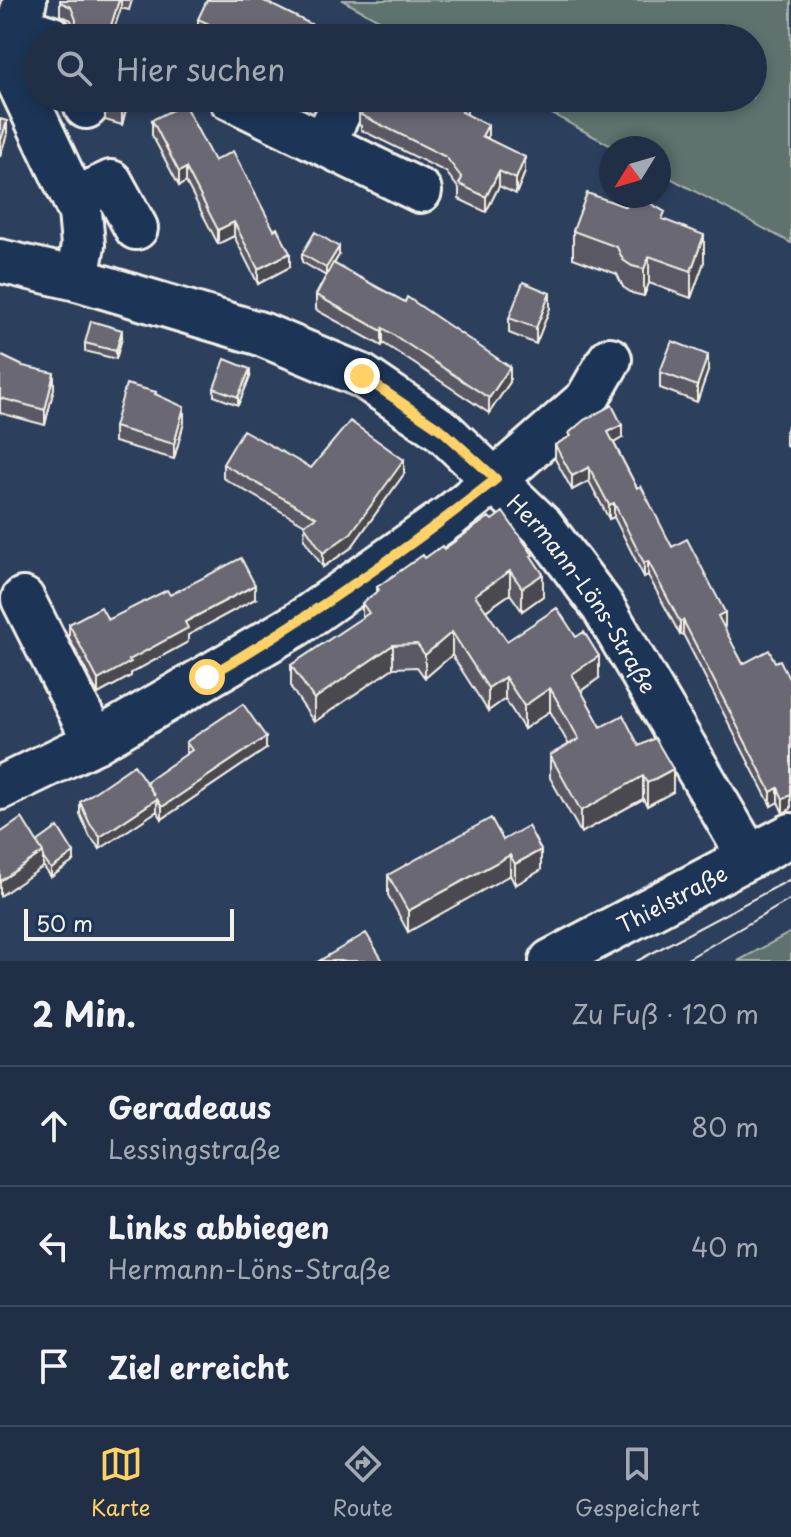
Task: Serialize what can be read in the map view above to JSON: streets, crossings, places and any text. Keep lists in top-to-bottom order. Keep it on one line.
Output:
{"streets":{"street":["Hermann-Löns-Straße","Thielstraße"]},"crossings":[["Hermann-Löns-Straße","Thielstraße"]],"scale_bar":"50 m","north":"bottom left","page":{"search":"Hier suchen","scale":"50 m","heading":["2 Min.","Zu Fuß · 120 m"],"list":[["Geradeaus","Lessingstraße","80 m"],["Links abbiegen","Hermann-Löns-Straße","40 m"],"Ziel erreicht"],"nav":["Karte","Route","Gespeichert"]}}
